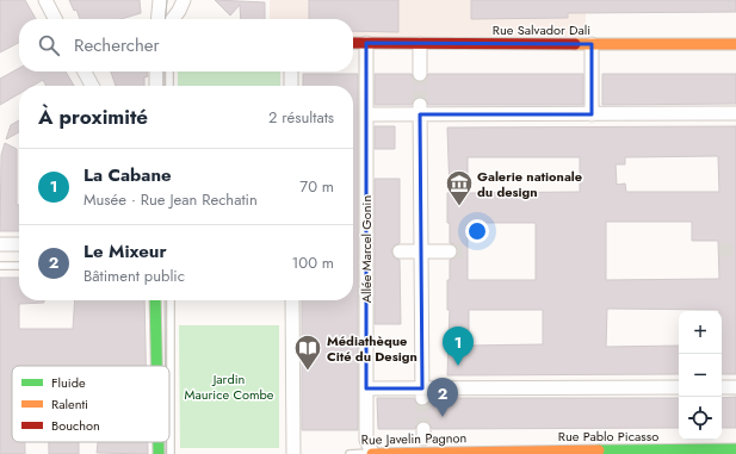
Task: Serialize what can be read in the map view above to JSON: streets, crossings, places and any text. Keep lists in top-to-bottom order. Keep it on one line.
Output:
{"streets":{"street":["Rue Salvador Dali","Allée Marcel Gonin","Rue Pablo Picasso","Rue Javelin Pagnon"]},"crossings":[["Rue Salvador Dali","Allée Marcel Gonin"],["Allée Marcel Gonin","Rue Javelin Pagnon"],["Rue Pablo Picasso","Rue Javelin Pagnon"]],"parks":["Jardin Maurice Combe"],"places":{"museum":["Galerie nationale du design"],"library":["Médiathèque Cité du Design"]},"legend":["Fluide","Ralenti","Bouchon"],"page":{"search":"Rechercher","heading":["À proximité","2 résultats"],"list":[{"mark":"1","name":"La Cabane","note":"Musée · Rue Jean Rechatin","value":"70 m"},{"mark":"2","name":"Le Mixeur","note":"Bâtiment public","value":"100 m"}],"map_buttons":["+","−"],"pins":["1","2"]}}
